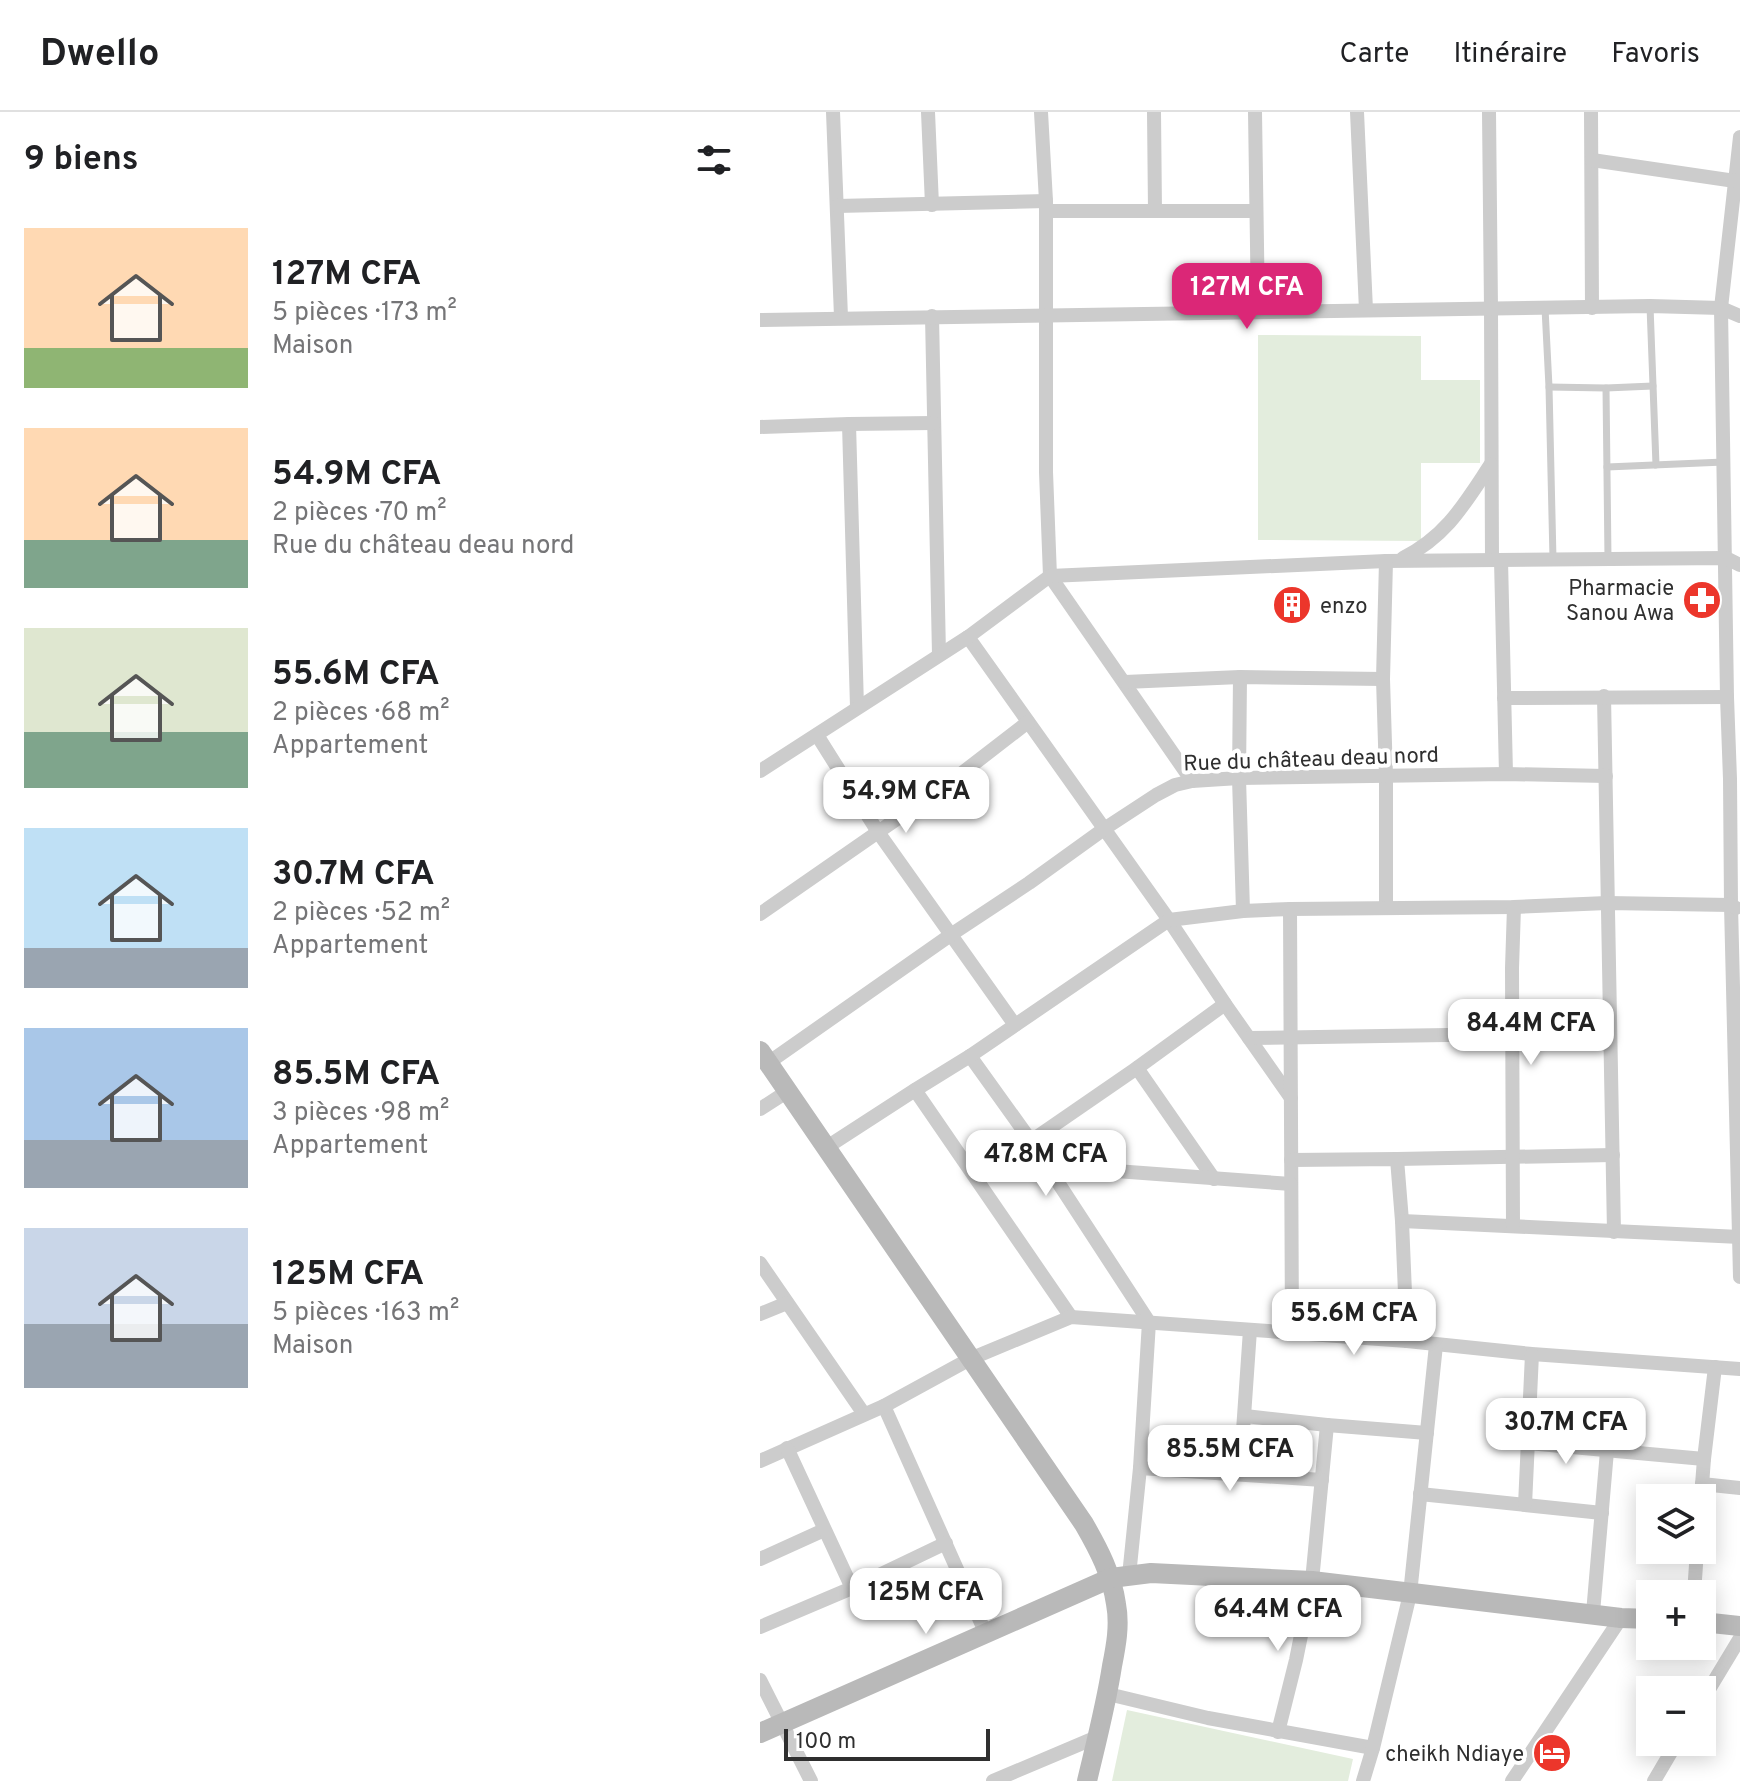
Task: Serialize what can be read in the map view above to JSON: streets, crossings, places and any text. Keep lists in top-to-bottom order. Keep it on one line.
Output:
{"streets":{"street":["Rue du château deau nord"]},"places":{"pharmacy":["Pharmacie Sanou Awa"],"building":["enzo"],"hotel":["cheikh Ndiaye"]},"scale_bar":"100 m","page":{"header":"Dwello","nav":["Carte","Itinéraire","Favoris"],"heading":"9 biens","list":[{"name":"127M CFA","note":"5 pièces · 173 m² · Maison"},{"name":"54.9M CFA","note":"2 pièces · 70 m² · Rue du château deau nord"},{"name":"55.6M CFA","note":"2 pièces · 68 m² · Appartement"},{"name":"30.7M CFA","note":"2 pièces · 52 m² · Appartement"},{"name":"85.5M CFA","note":"3 pièces · 98 m² · Appartement"},{"name":"125M CFA","note":"5 pièces · 163 m² · Maison"}],"price":["127M CFA","54.9M CFA","84.4M CFA","47.8M CFA","55.6M CFA","30.7M CFA","85.5M CFA","125M CFA","64.4M CFA"],"map_buttons":["+","−"],"scale":"100 m"}}
